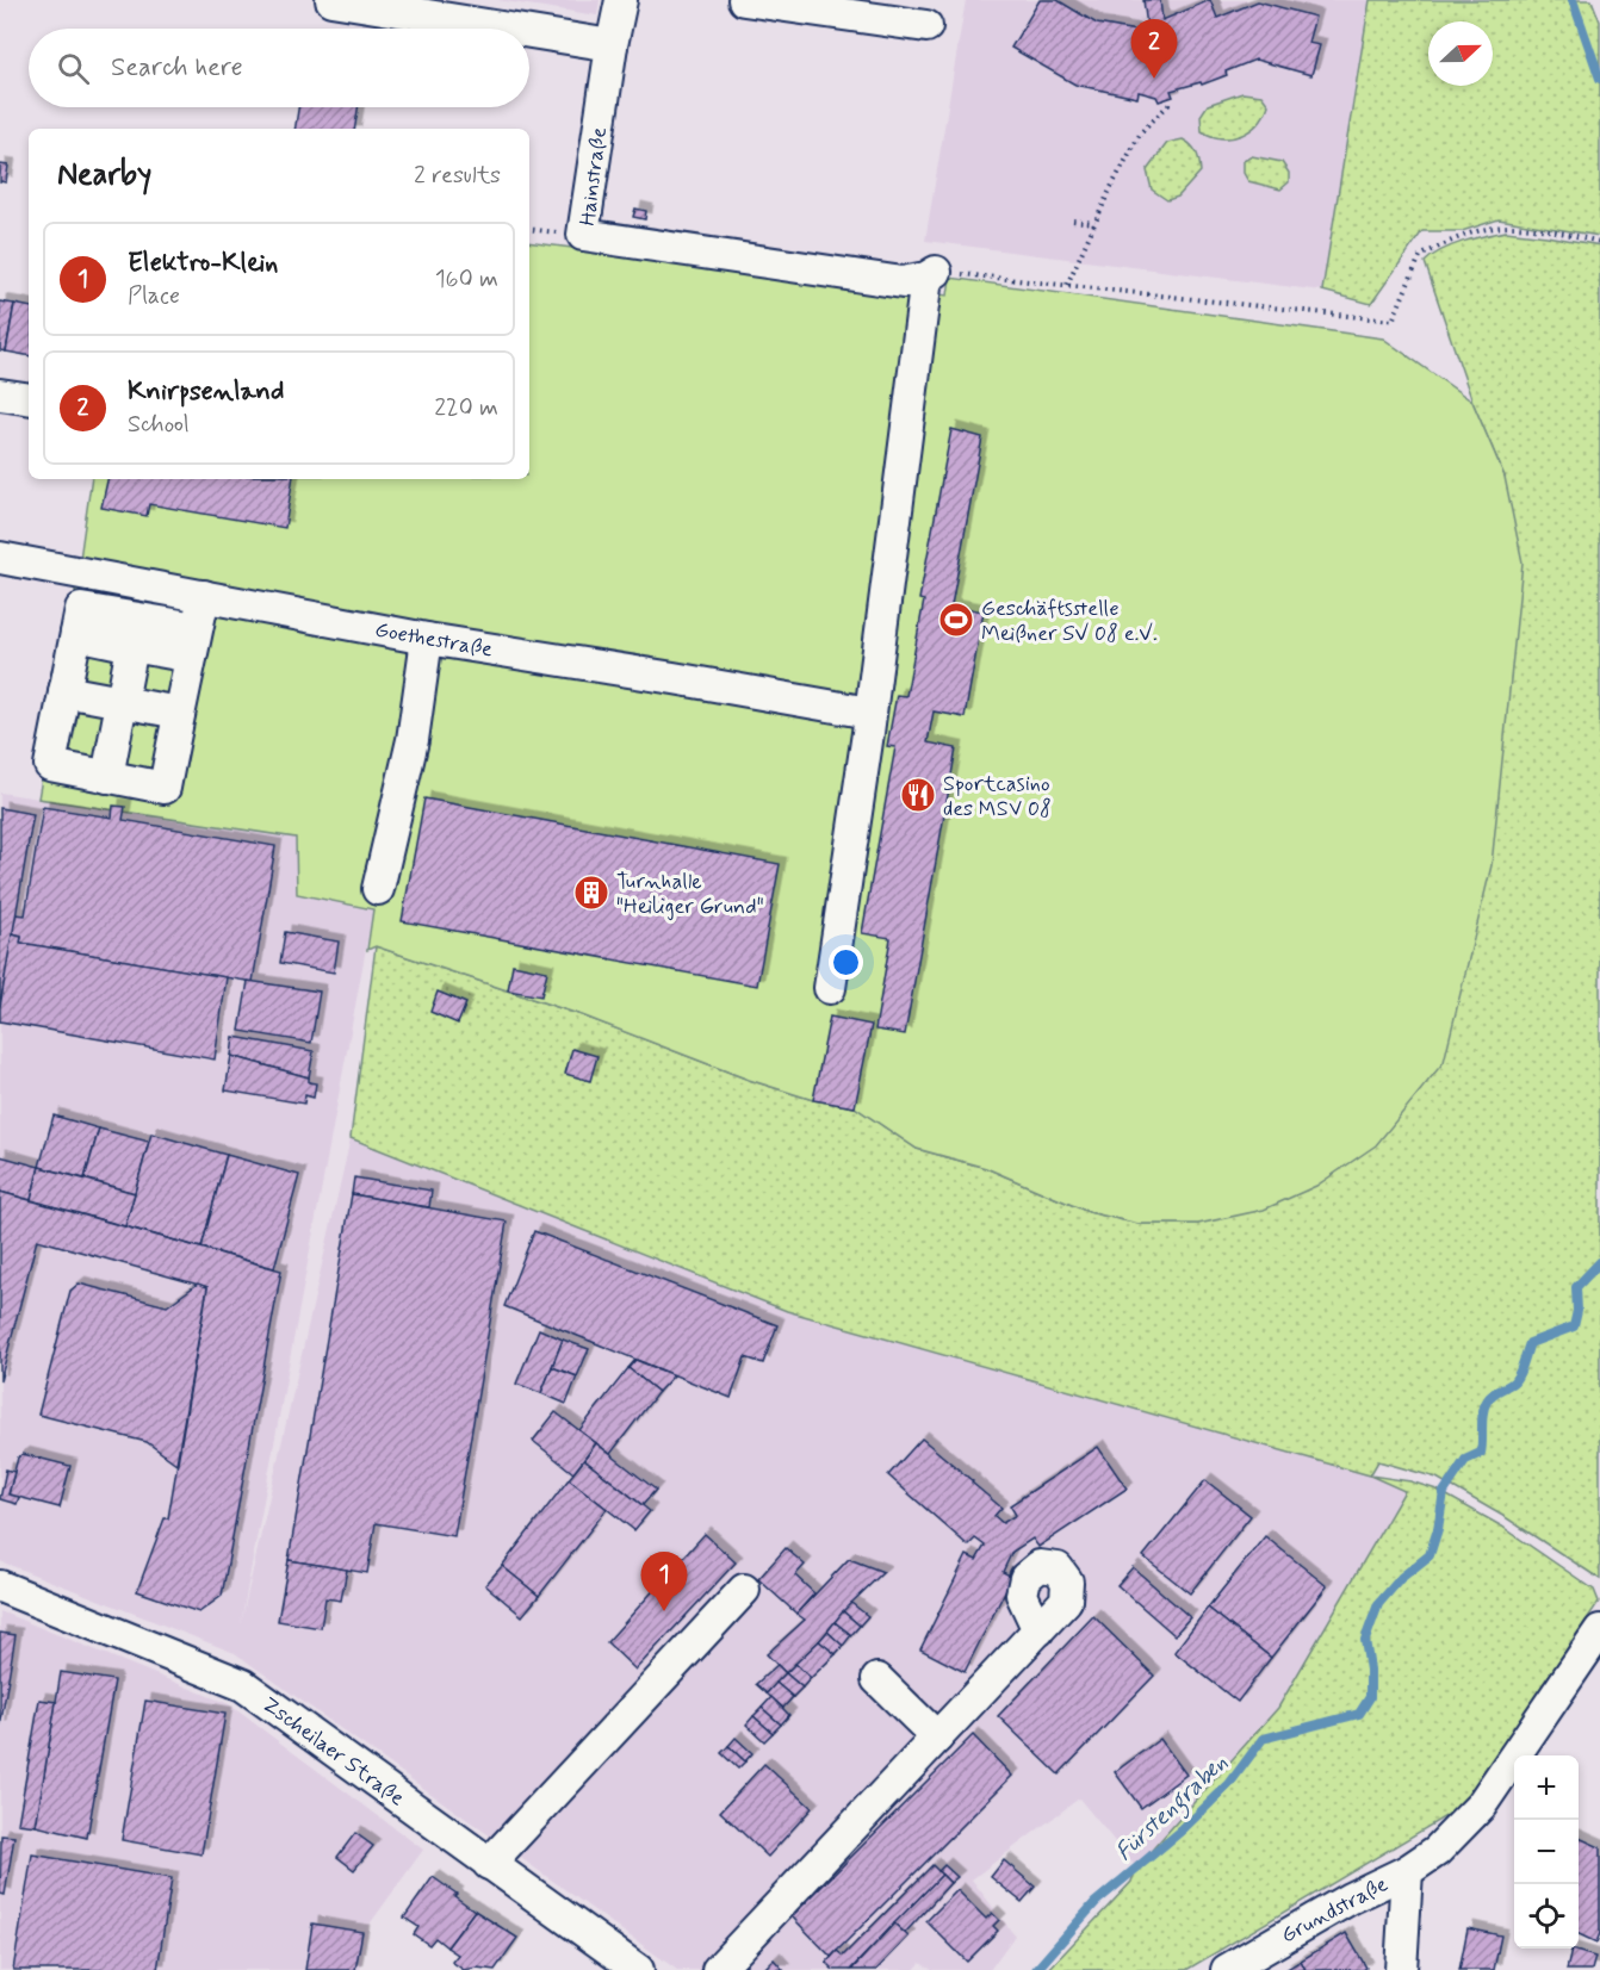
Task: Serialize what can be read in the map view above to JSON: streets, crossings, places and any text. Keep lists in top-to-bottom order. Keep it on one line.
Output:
{"streets":{"street":["Hainstraße","Goethestraße","Zscheilaer Straße","Grundstraße"]},"water":["Fürstengraben"],"places":{"sports":["Geschäftsstelle Meißner SV 08 e.V."],"restaurant":["Sportcasino des MSV 08"],"building":["Turnhalle \"Heiliger Grund\""]},"north":"right","page":{"pins":["2","1"],"search":"Search here","heading":["Nearby","2 results"],"list":[{"mark":"1","name":"Elektro-Klein","note":"Place","value":"160 m"},{"mark":"2","name":"Knirpsenland","note":"School","value":"220 m"}],"map_buttons":["+","−"]}}
